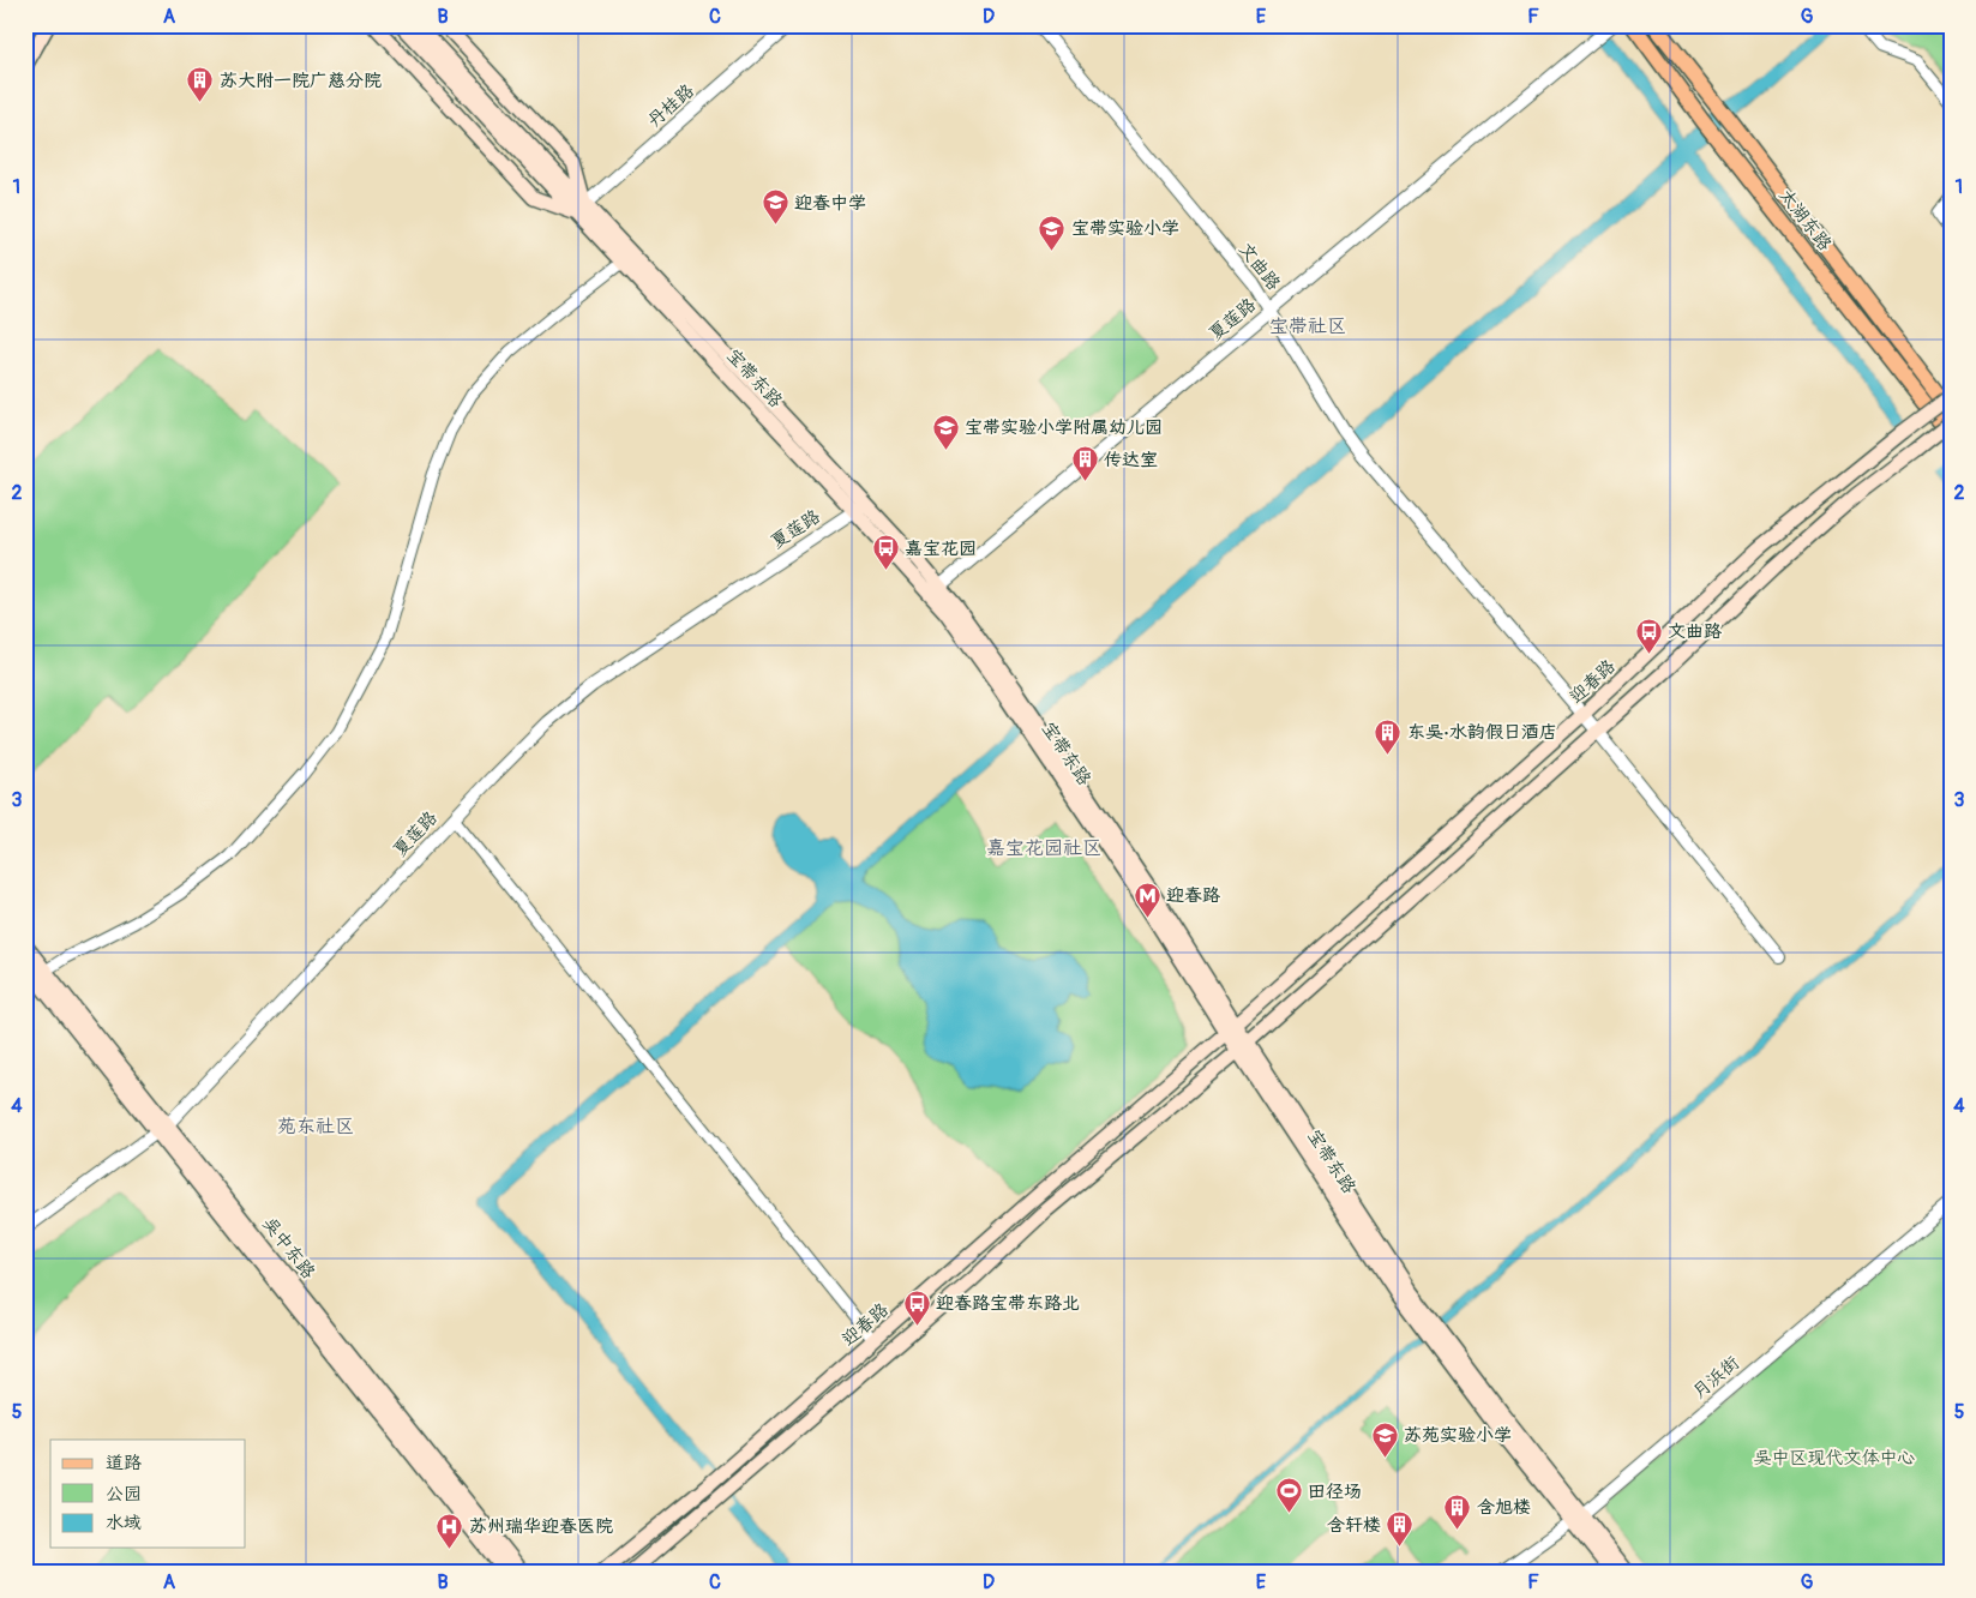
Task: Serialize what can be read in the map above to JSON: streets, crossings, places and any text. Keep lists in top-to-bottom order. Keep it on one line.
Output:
{"streets":{"main road":["太湖东路","宝带东路","迎春路","吴中东路"],"street":["丹桂路","文曲路","夏莲路","月浜街"]},"crossings":[["丹桂路","宝带东路"],["文曲路","夏莲路"],["文曲路","迎春路"],["夏莲路","宝带东路"],["夏莲路","吴中东路"],["宝带东路","迎春路"],["宝带东路","月浜街"]],"districts":["宝带社区","嘉宝花园社区","苑东社区"],"parks":["吴中区现代文体中心"],"places":{"building":["苏大附一院广慈分院","传达室","东吴·水韵假日酒店","含旭楼","含轩楼"],"school or university":["迎春中学","宝带实验小学","宝带实验小学附属幼儿园","苏苑实验小学"],"bus stop":["嘉宝花园","文曲路","迎春路宝带东路北"],"metro station":["迎春路"],"sports":["田径场"],"hospital":["苏州瑞华迎春医院"]},"legend":["道路","公园","水域"],"grid":{"columns":["A","B","C","D","E","F","G"],"rows":["1","2","3","4","5"]}}
